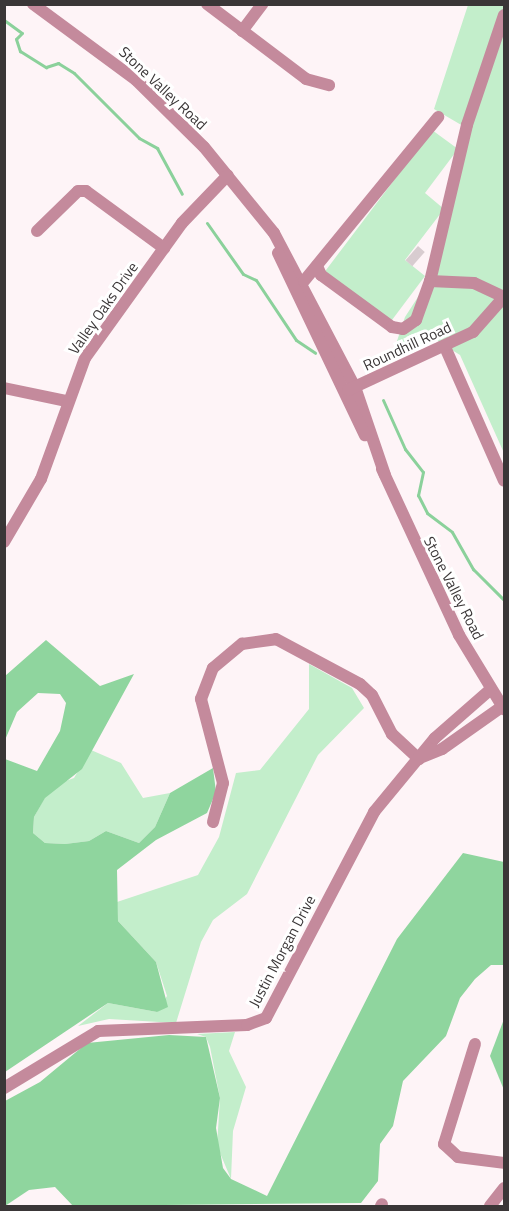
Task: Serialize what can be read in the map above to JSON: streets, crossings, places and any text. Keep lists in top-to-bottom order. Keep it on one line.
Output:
{"streets":{"street":["Stone Valley Road","Valley Oaks Drive","Roundhill Road","Justin Morgan Drive"]},"crossings":[["Stone Valley Road","Valley Oaks Drive"],["Stone Valley Road","Roundhill Road"],["Stone Valley Road","Justin Morgan Drive"]]}
